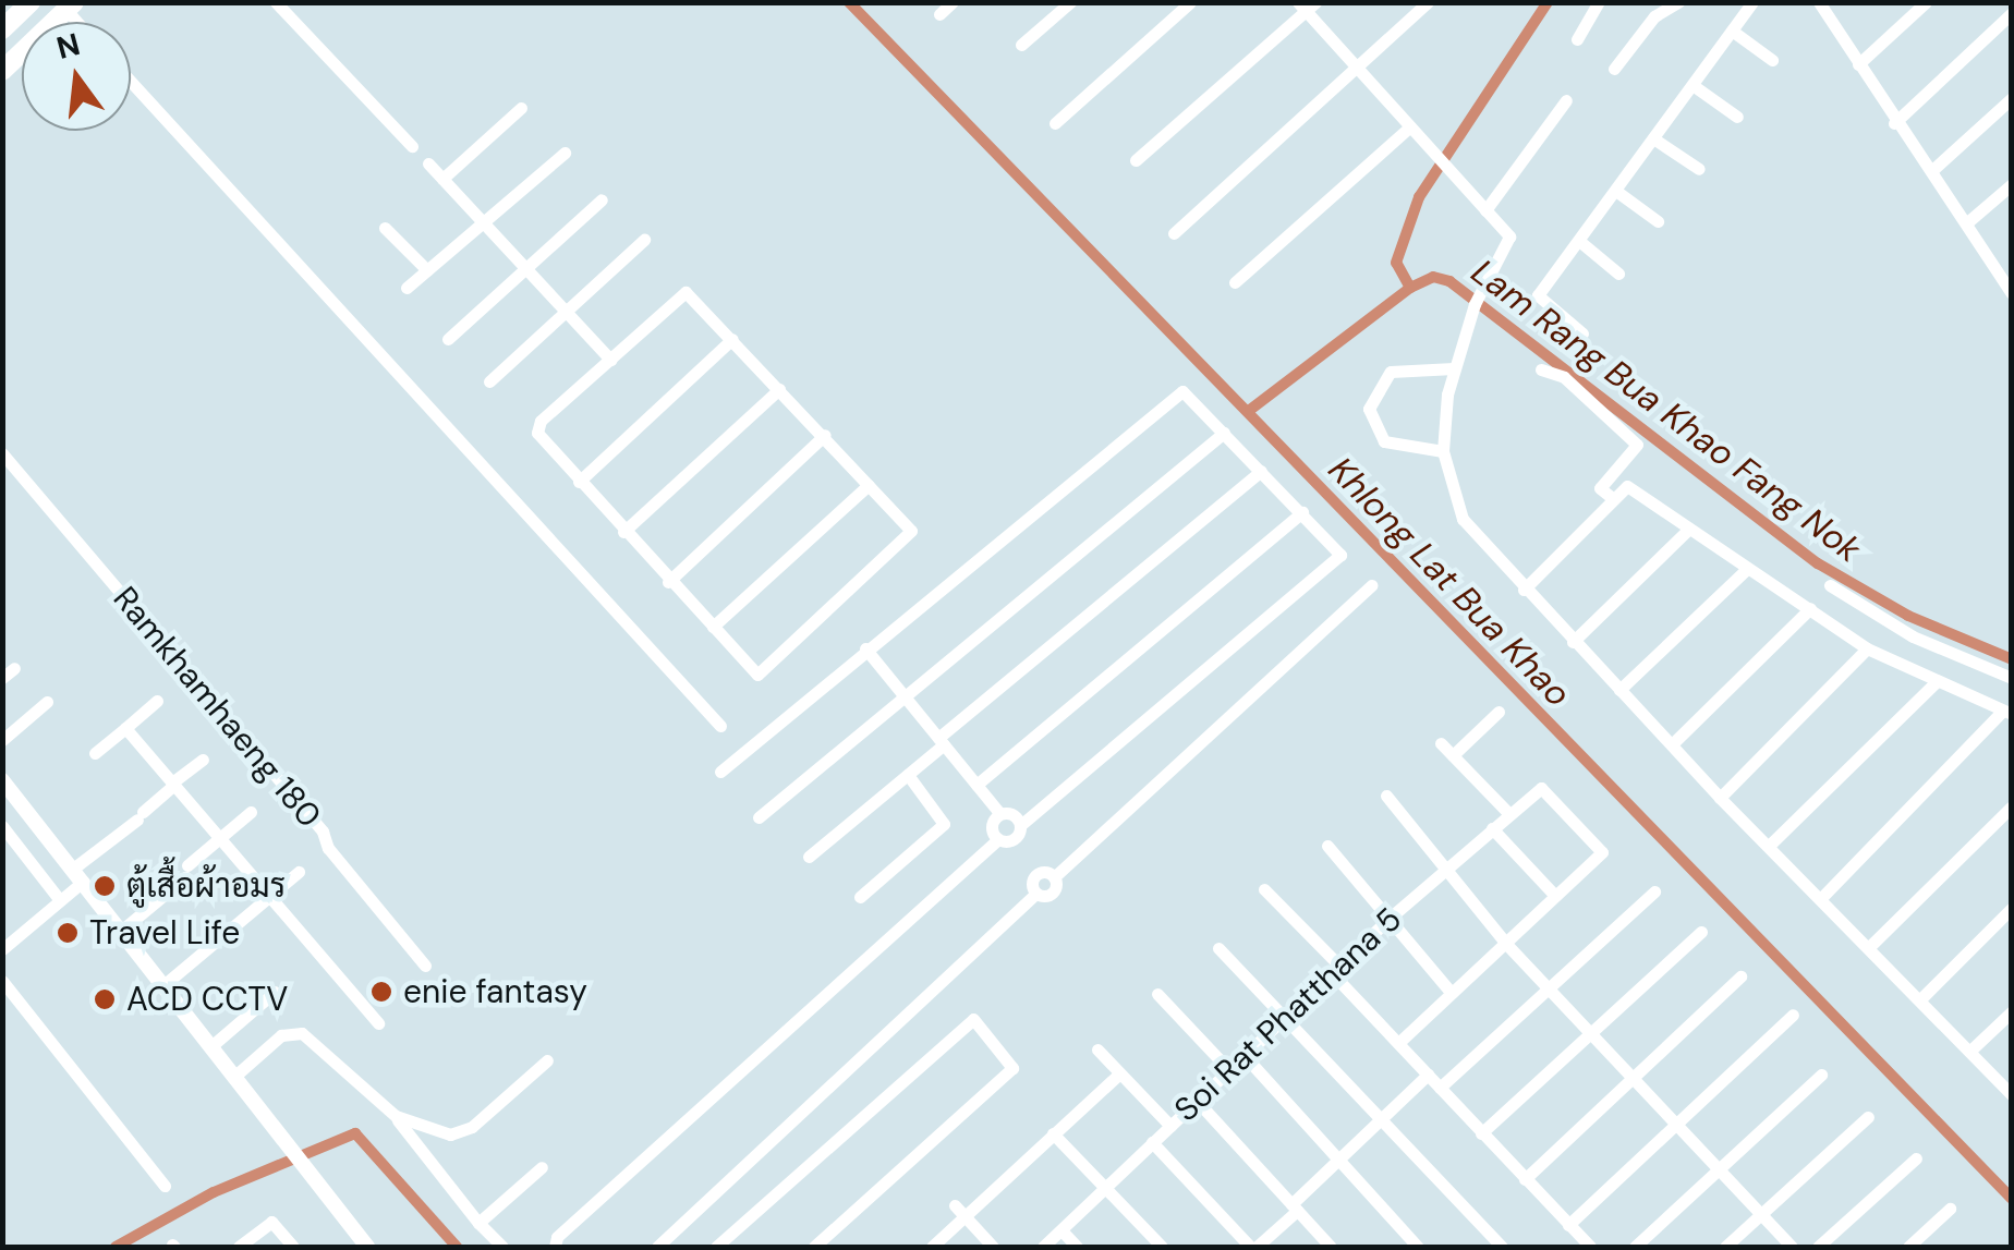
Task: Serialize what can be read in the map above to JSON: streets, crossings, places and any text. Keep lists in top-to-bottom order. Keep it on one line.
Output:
{"streets":{"street":["Ramkhamhaeng 180","Soi Rat Phatthana 5"]},"water":["Lam Rang Bua Khao Fang Nok","Khlong Lat Bua Khao"],"places":["ตู้เสื้อผ้าอมร","Travel Life","enie fantasy","ACD CCTV"],"north":"top"}
